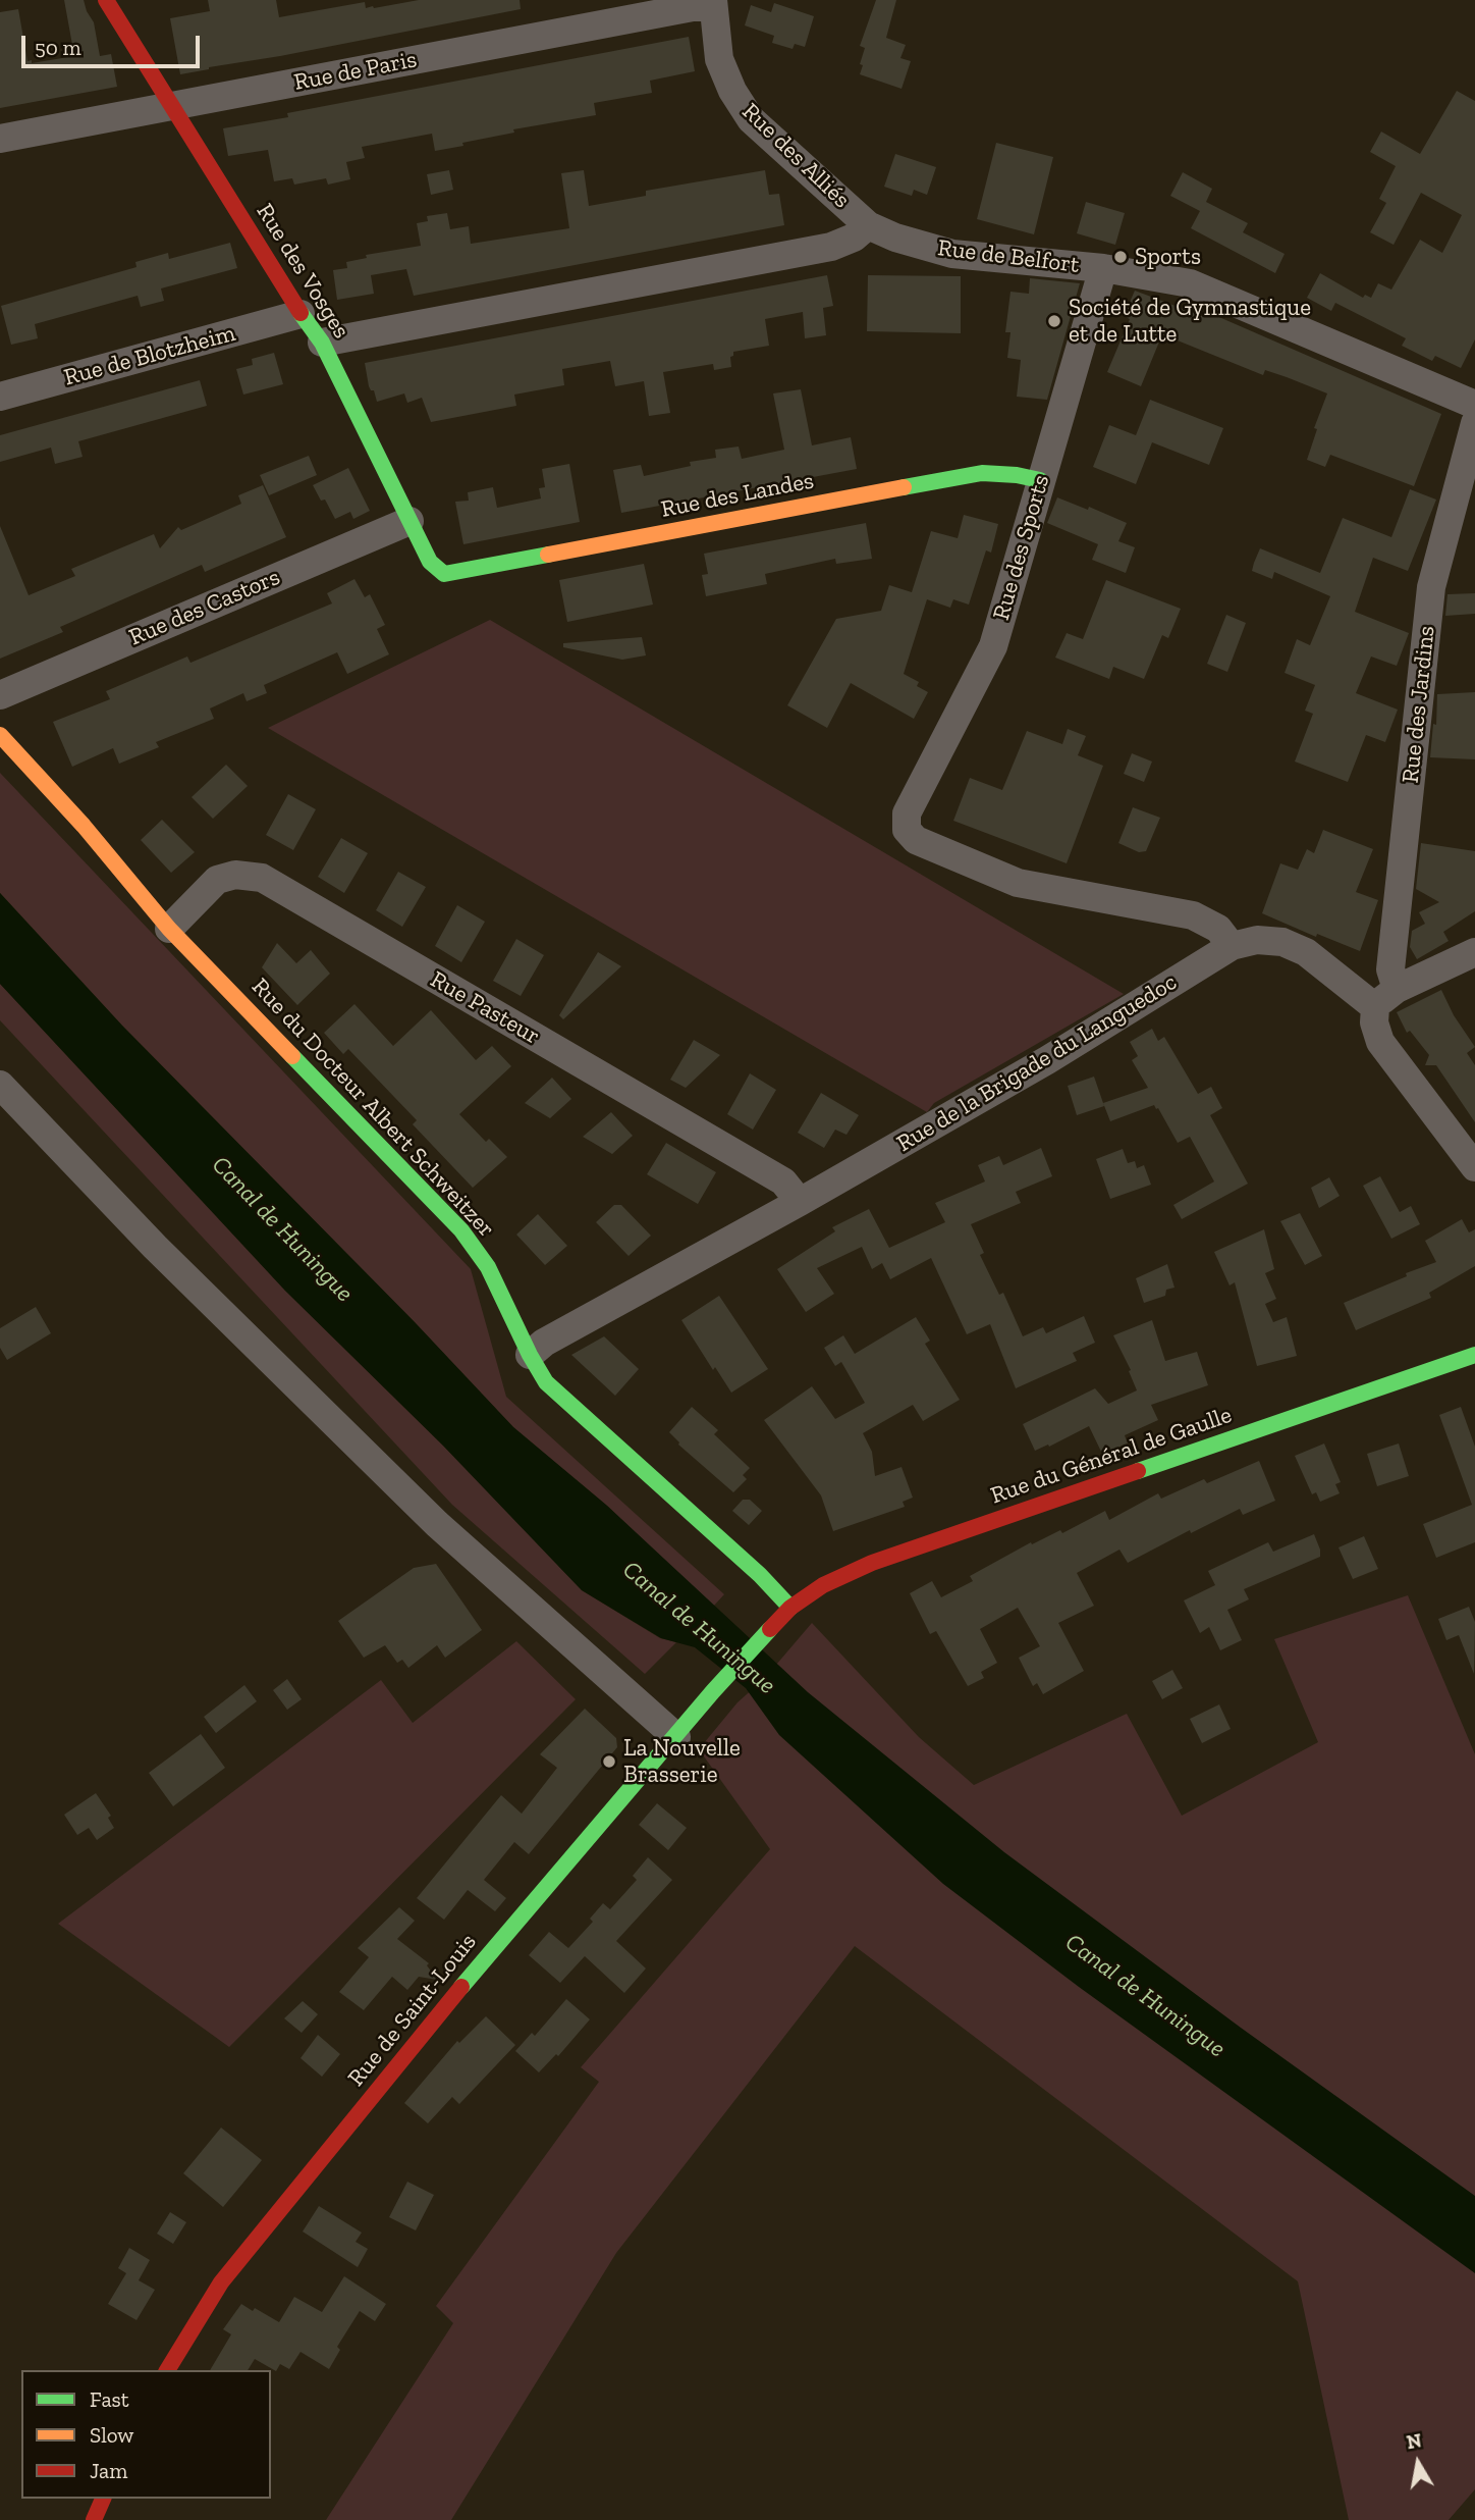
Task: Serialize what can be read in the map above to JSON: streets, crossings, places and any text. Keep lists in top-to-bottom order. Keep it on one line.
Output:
{"streets":{"street":["Rue de Paris","Rue des Alliés","Rue de Belfort","Rue des Vosges","Rue de Blotzheim","Rue des Landes","Rue des Sports","Rue des Castors","Rue des Jardins","Rue Pasteur","Rue de la Brigade du Languedoc","Rue du Docteur Albert Schweitzer","Rue du Général de Gaulle","Rue de Saint-Louis"]},"crossings":[["Rue de Paris","Rue des Alliés"],["Rue de Paris","Rue des Vosges"],["Rue des Alliés","Rue de Belfort"],["Rue de Belfort","Rue des Sports"],["Rue des Vosges","Rue de Blotzheim"],["Rue des Vosges","Rue des Landes"],["Rue des Vosges","Rue des Castors"],["Rue des Landes","Rue des Sports"],["Rue des Sports","Rue de la Brigade du Languedoc"],["Rue Pasteur","Rue de la Brigade du Languedoc"],["Rue Pasteur","Rue du Docteur Albert Schweitzer"],["Rue de la Brigade du Languedoc","Rue du Docteur Albert Schweitzer"],["Rue du Docteur Albert Schweitzer","Rue du Général de Gaulle"],["Rue du Général de Gaulle","Rue de Saint-Louis"]],"water":["Canal de Huningue"],"places":["Sports","Société de Gymnastique et de Lutte","La Nouvelle Brasserie"],"legend":["Fast","Slow","Jam"],"scale_bar":"50 m","north":"top"}
